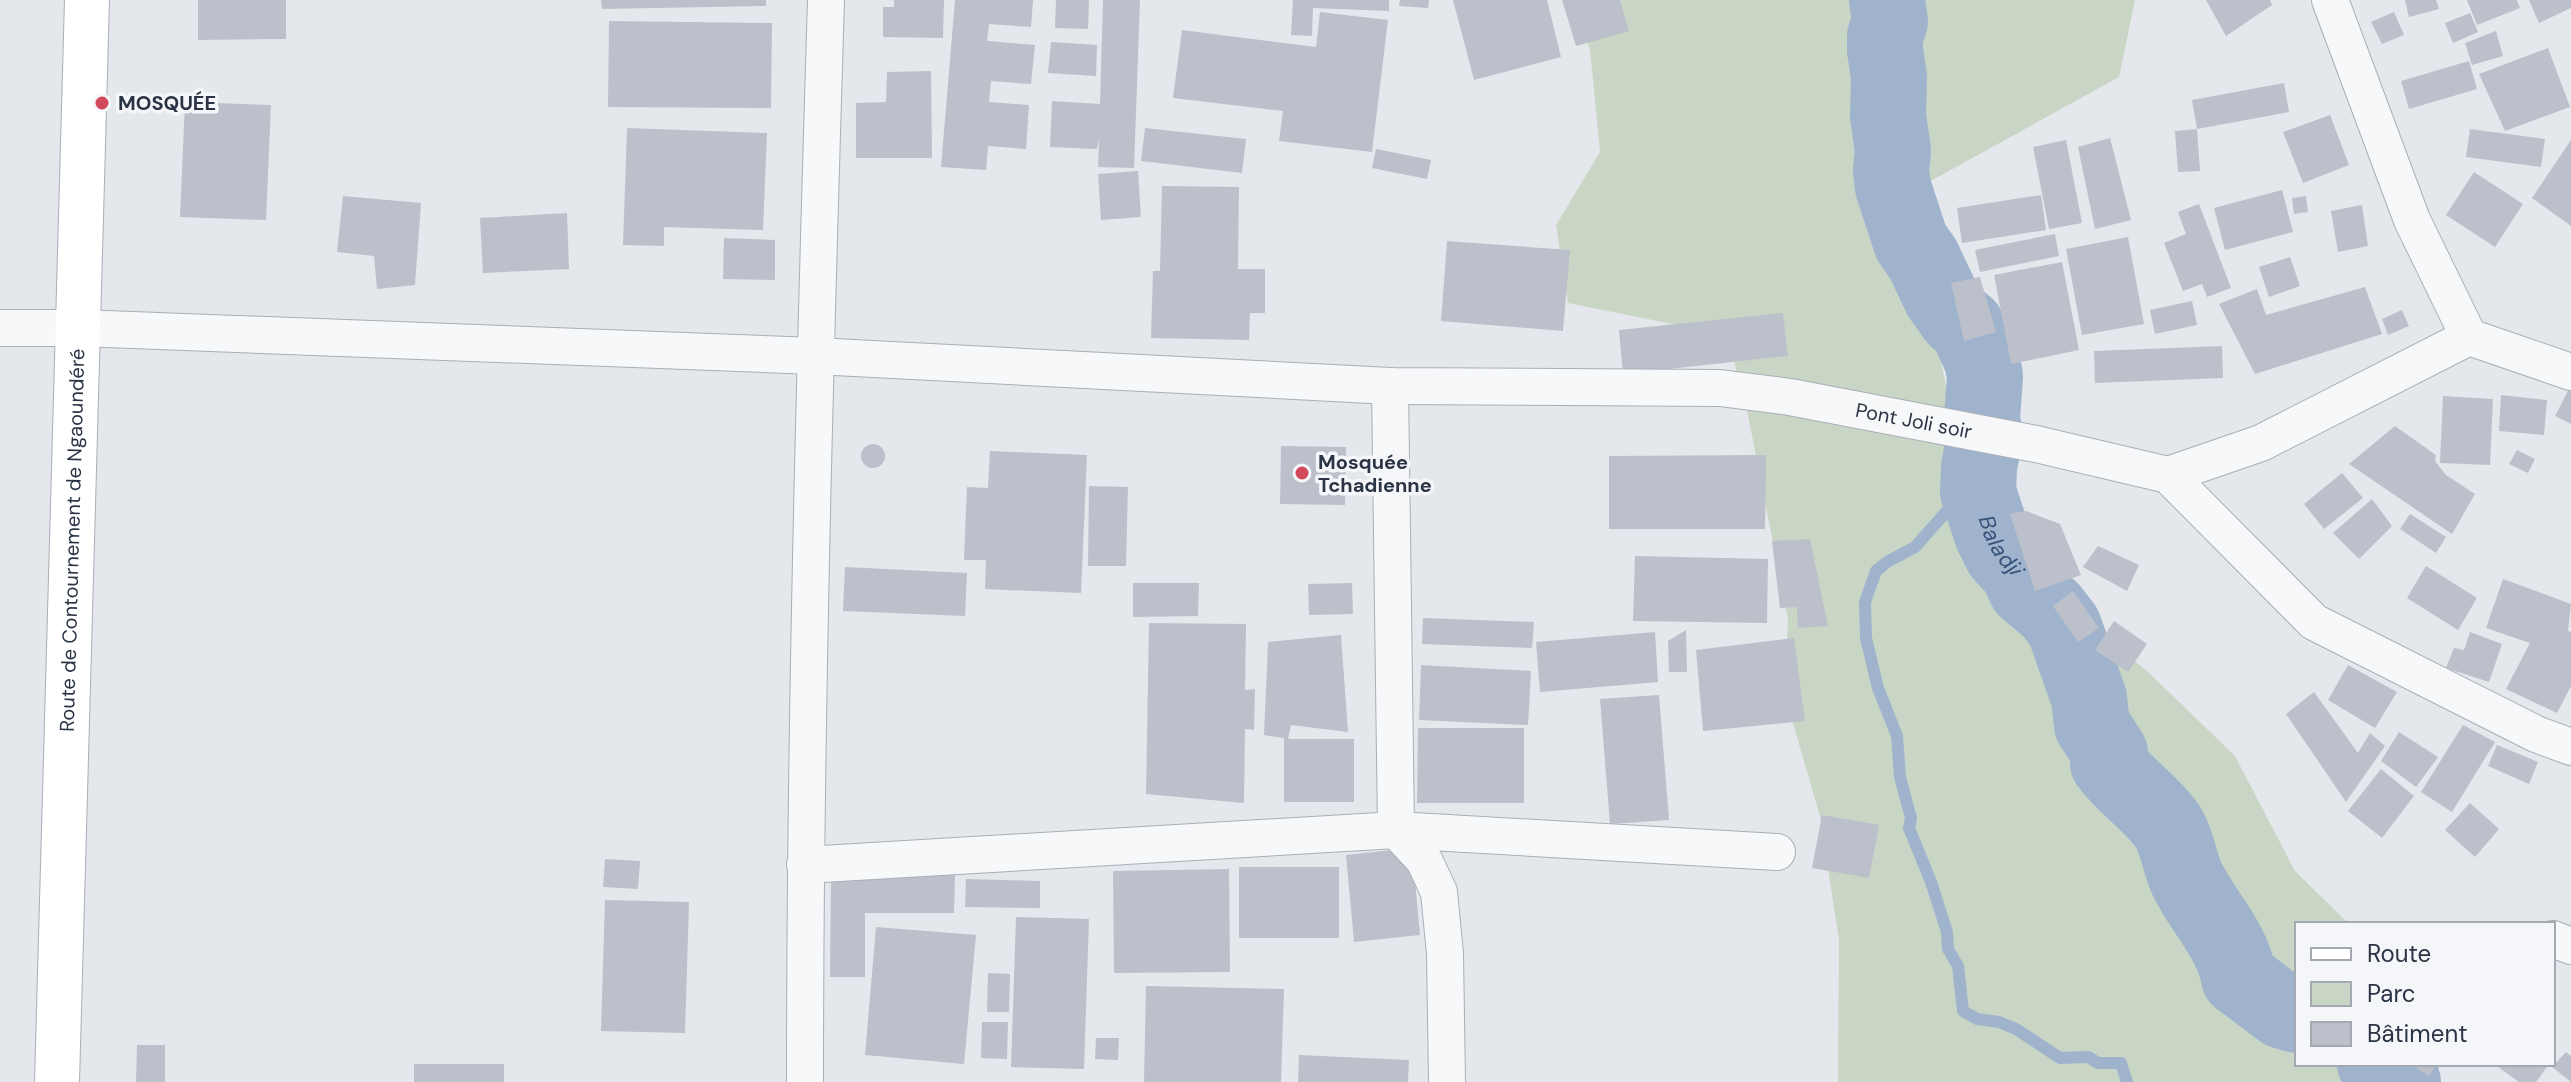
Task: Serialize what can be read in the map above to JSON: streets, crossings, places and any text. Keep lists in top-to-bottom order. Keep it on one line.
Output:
{"streets":{"street":["Pont Joli soir","Route de Contournement de Ngaoundéré"]},"crossings":[["Pont Joli soir","Route de Contournement de Ngaoundéré"]],"water":["Baladji"],"places":["MOSQUÉE","Mosquée Tchadienne"],"legend":["Route","Parc","Bâtiment"]}
